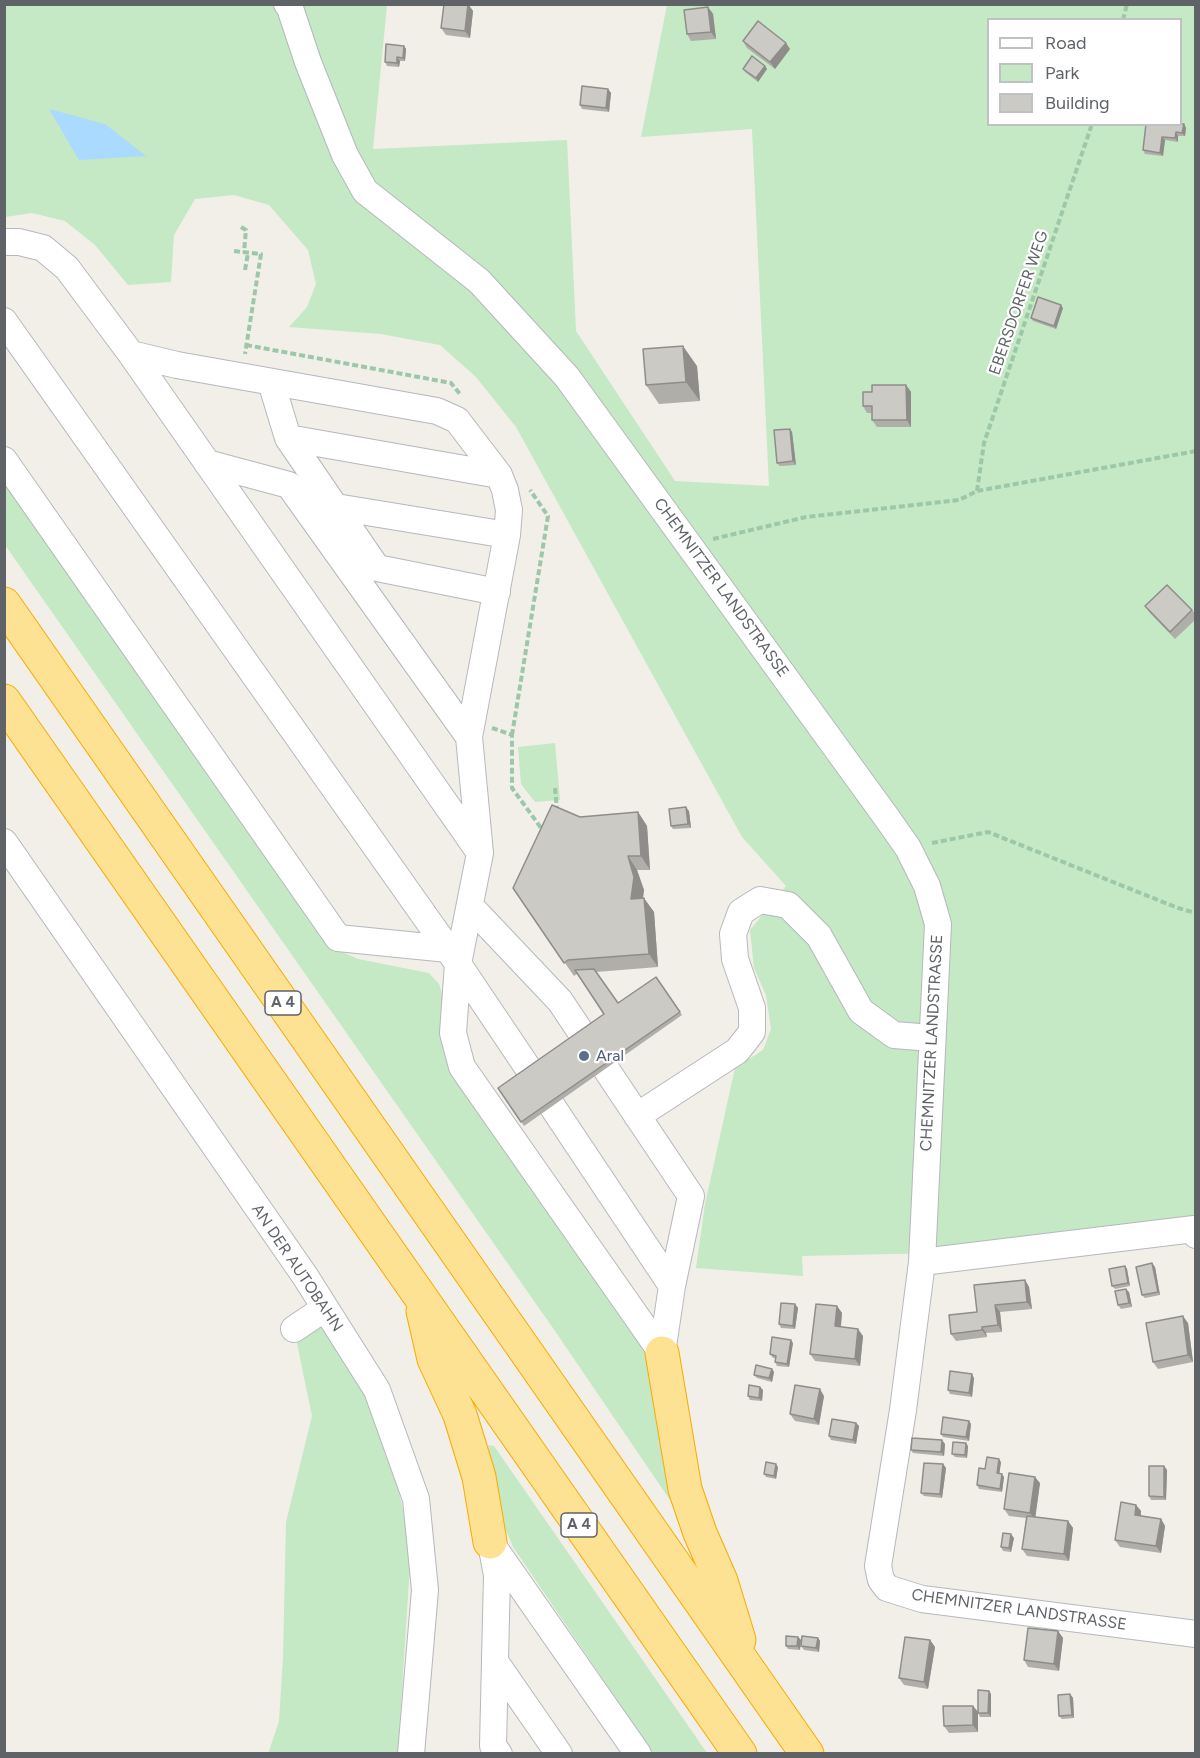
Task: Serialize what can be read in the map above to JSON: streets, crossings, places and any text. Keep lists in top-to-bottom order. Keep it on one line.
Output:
{"streets":{"highway":["A 4"],"street":["CHEMNITZER LANDSTRASSE","AN DER AUTOBAHN"],"path":["EBERSDORFER WEG"]},"places":["Aral"],"legend":["Road","Park","Building"]}
